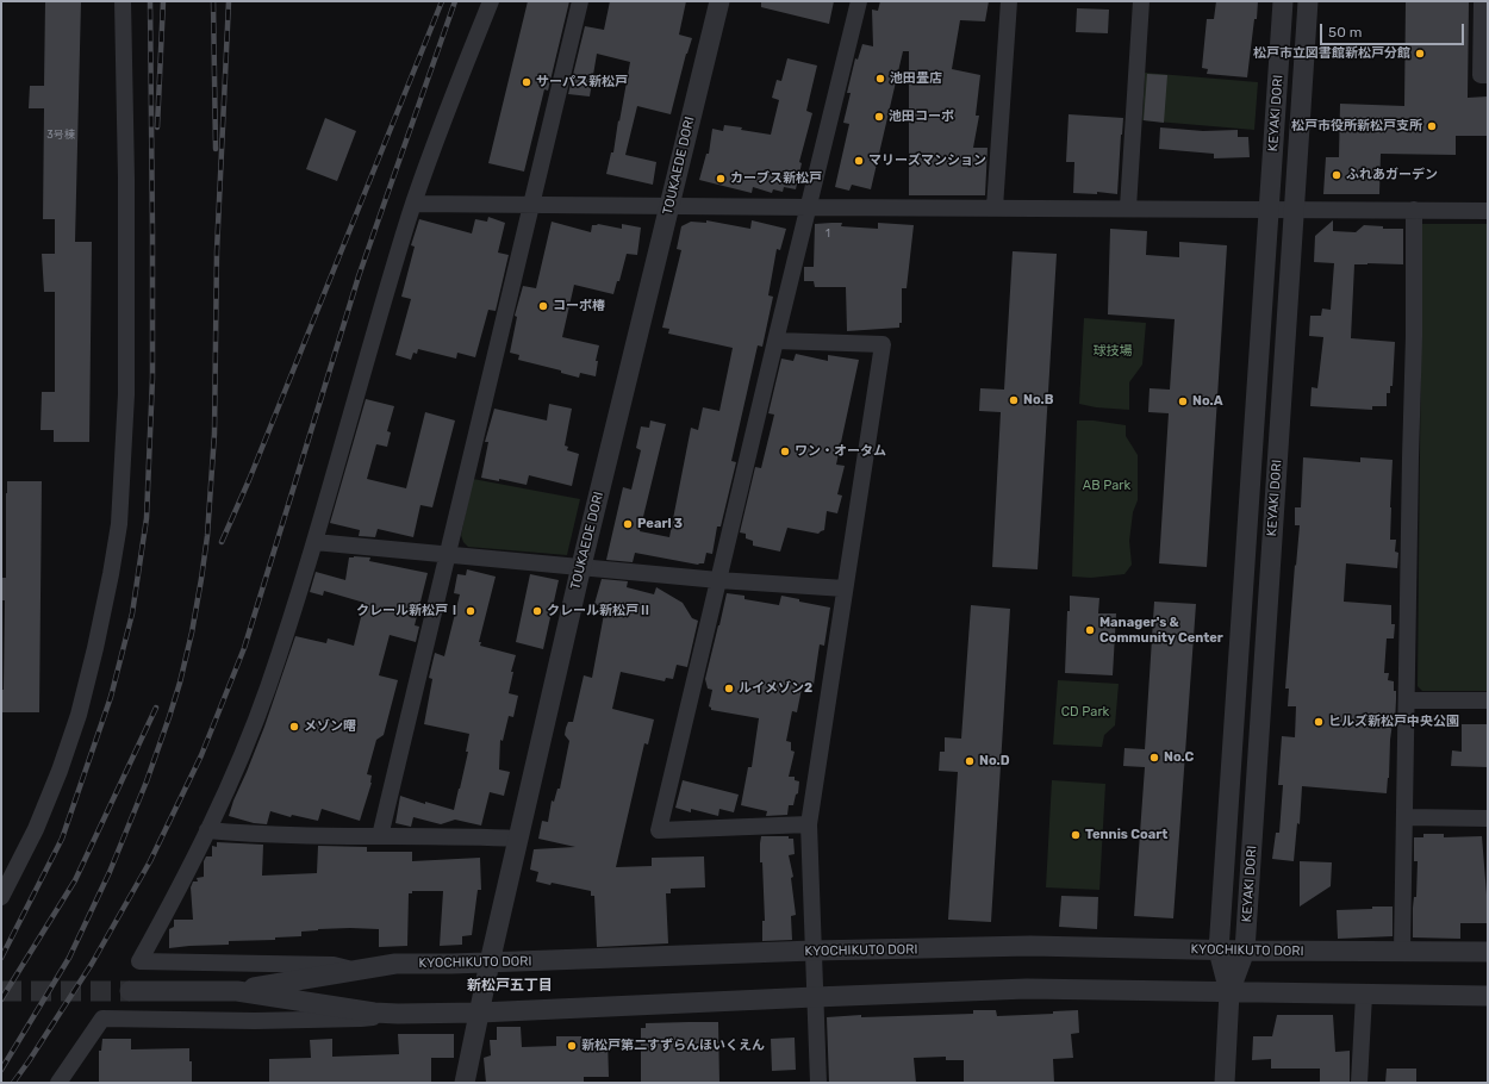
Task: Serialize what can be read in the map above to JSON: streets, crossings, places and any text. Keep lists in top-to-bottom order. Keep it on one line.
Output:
{"streets":{"street":["KEYAKI DORI","TOUKAEDE DORI","KYOCHIKUTO DORI"]},"crossings":[["KEYAKI DORI","KYOCHIKUTO DORI"],["TOUKAEDE DORI","KYOCHIKUTO DORI"]],"districts":["新松戸五丁目"],"parks":["球技場","AB Park","CD Park"],"places":["松戸市立図書館新松戸分館","池田畳店","サーパス新松戸","池田コーポ","松戸市役所新松戸支所","マリーズマンション","ふれあガーデン","カーブス新松戸","コーポ椿","No.B","No.A","ワン・オータム","Pearl 3","クレール新松戸Ⅰ","クレール新松戸Ⅱ","Manager's & Community Center","ルイメゾン2","ヒルズ新松戸中央公園","メゾン曙","No.C","No.D","Tennis Coart","新松戸第二すずらんほいくえん"],"house_numbers":["3号棟","1"],"scale_bar":"50 m"}
